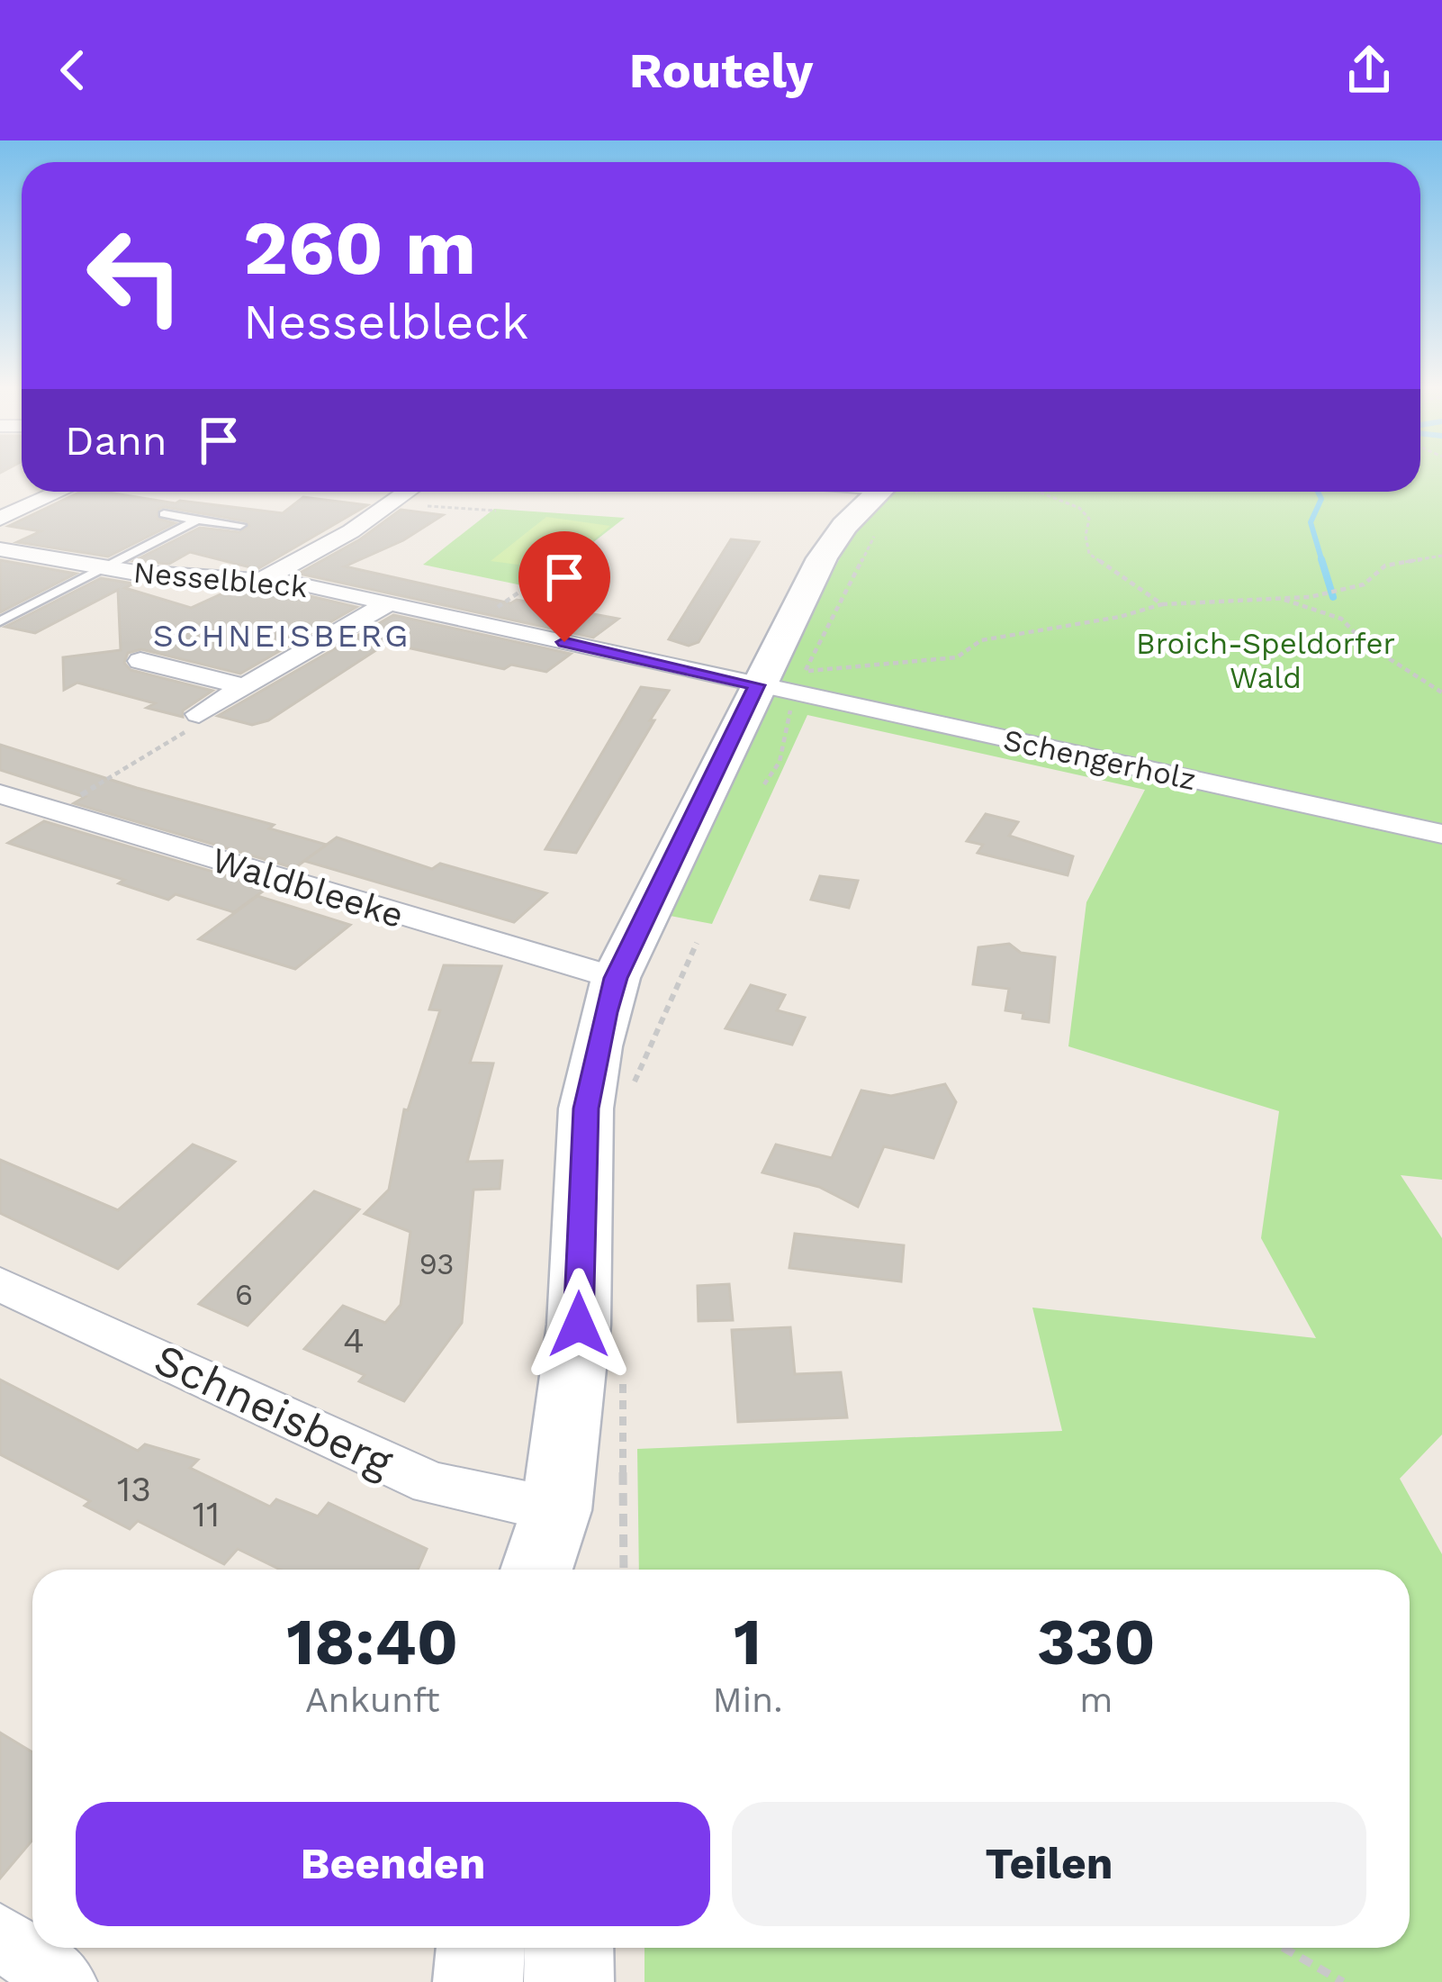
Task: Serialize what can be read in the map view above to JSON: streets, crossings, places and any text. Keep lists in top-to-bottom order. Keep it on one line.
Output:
{"streets":{"street":["Nesselbleck","Schengerholz","Waldbleeke","Schneisberg"]},"crossings":[["Nesselbleck","Schengerholz"]],"districts":["SCHNEISBERG"],"parks":["Broich-Speldorfer Wald"],"house_numbers":["93","6","4","13","11"],"page":{"header":"Routely","turn":["260 m","Nesselbleck"],"then":"Dann","eta":["18:40","Ankunft","1","Min.","330","m"],"buttons":["Beenden","Teilen"]}}
